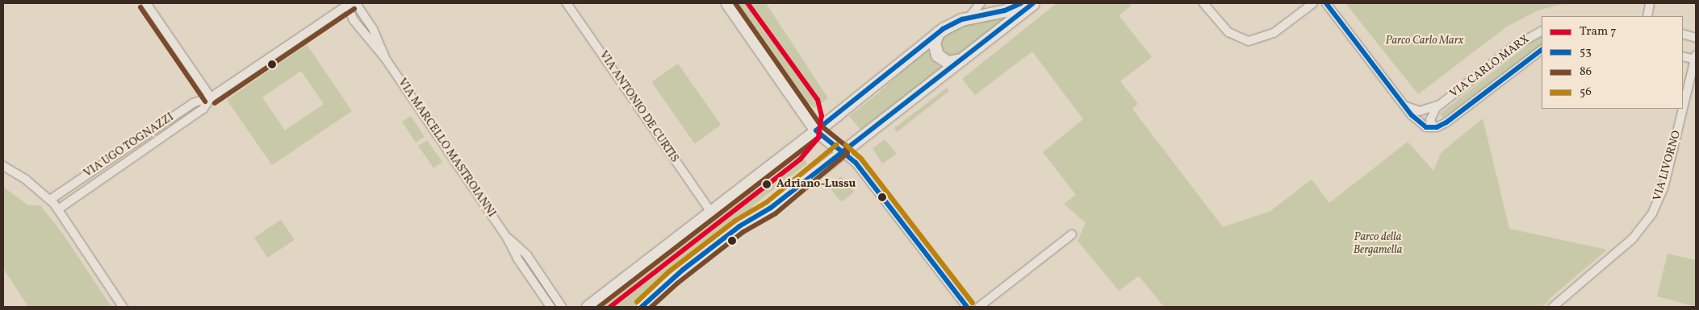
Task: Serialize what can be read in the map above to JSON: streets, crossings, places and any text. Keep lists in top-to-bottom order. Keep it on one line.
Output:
{"streets":{"street":["VIA CARLO MARX","VIA ANTONIO DE CURTIS","VIA UGO TOGNAZZI","VIA MARCELLO MASTROIANNI","VIA LIVORNO"]},"crossings":[["VIA UGO TOGNAZZI","VIA MARCELLO MASTROIANNI"]],"parks":["Parco Carlo Marx","Parco della Bergamella"],"places":["Adriano-Lussu"],"lines":["tram line 7","transit line 53","transit line 86","transit line 56"],"legend":["Tram 7","53","86","56"]}
